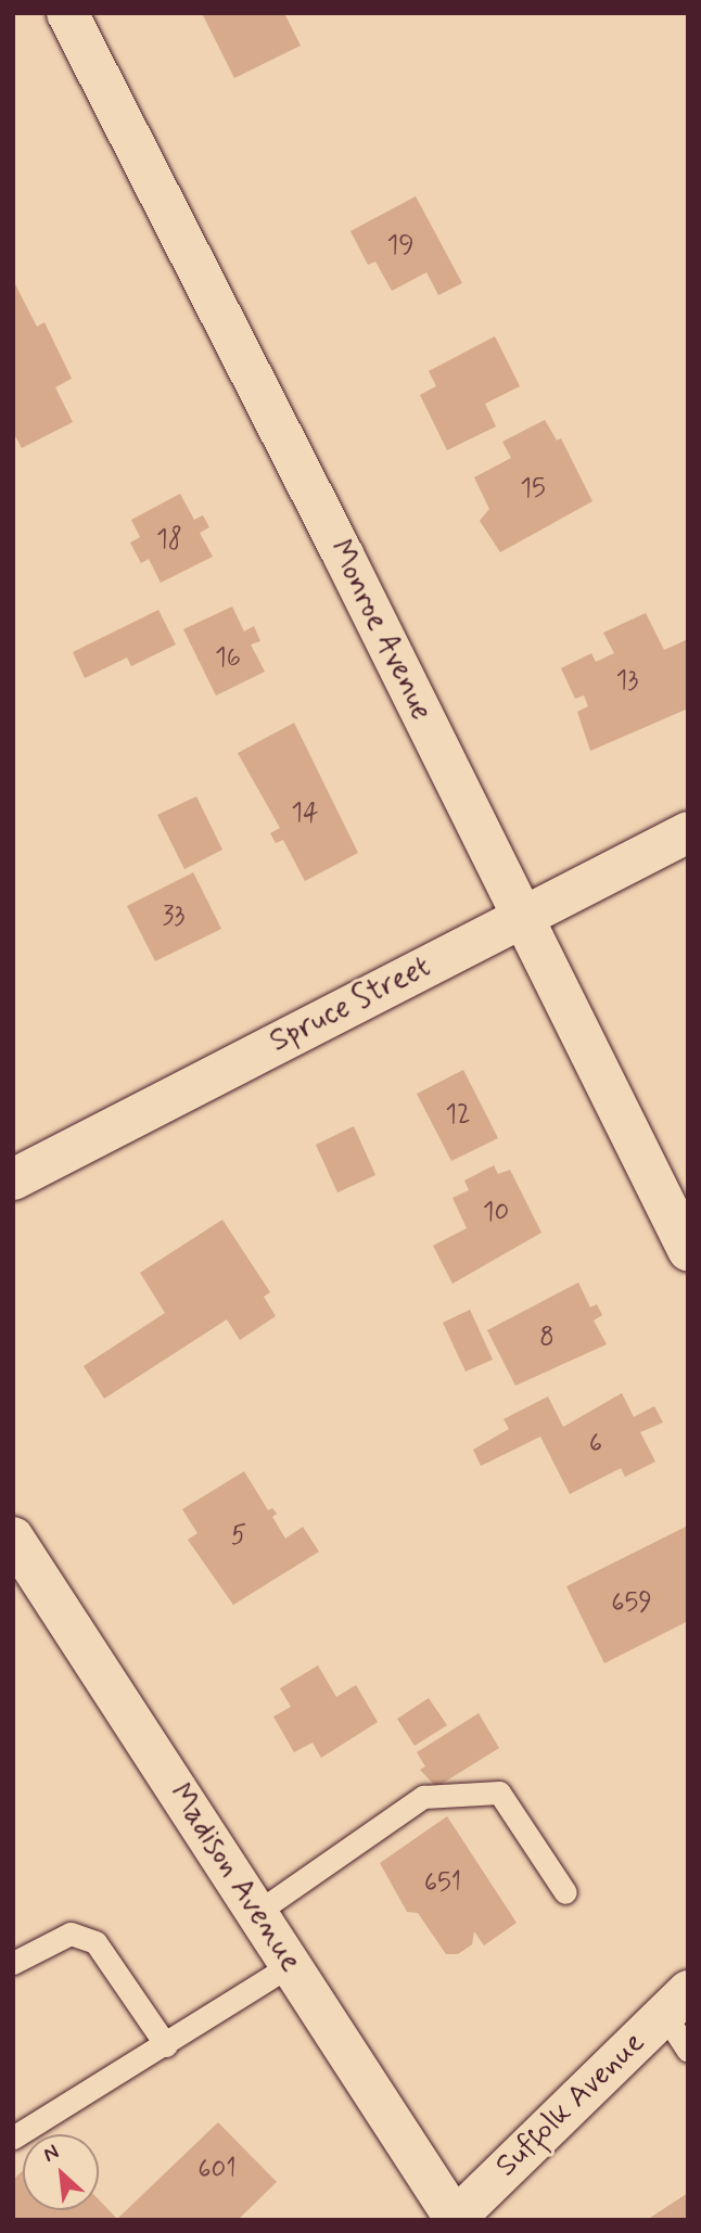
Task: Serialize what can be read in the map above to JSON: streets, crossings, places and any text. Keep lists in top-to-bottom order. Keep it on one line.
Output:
{"streets":{"street":["Monroe Avenue","Spruce Street","Madison Avenue","Suffolk Avenue"]},"crossings":[["Monroe Avenue","Spruce Street"],["Madison Avenue","Suffolk Avenue"]],"house_numbers":["19","15","18","16","13","14","33","12","10","8","6","5","659","651","601"],"north":"top left"}
